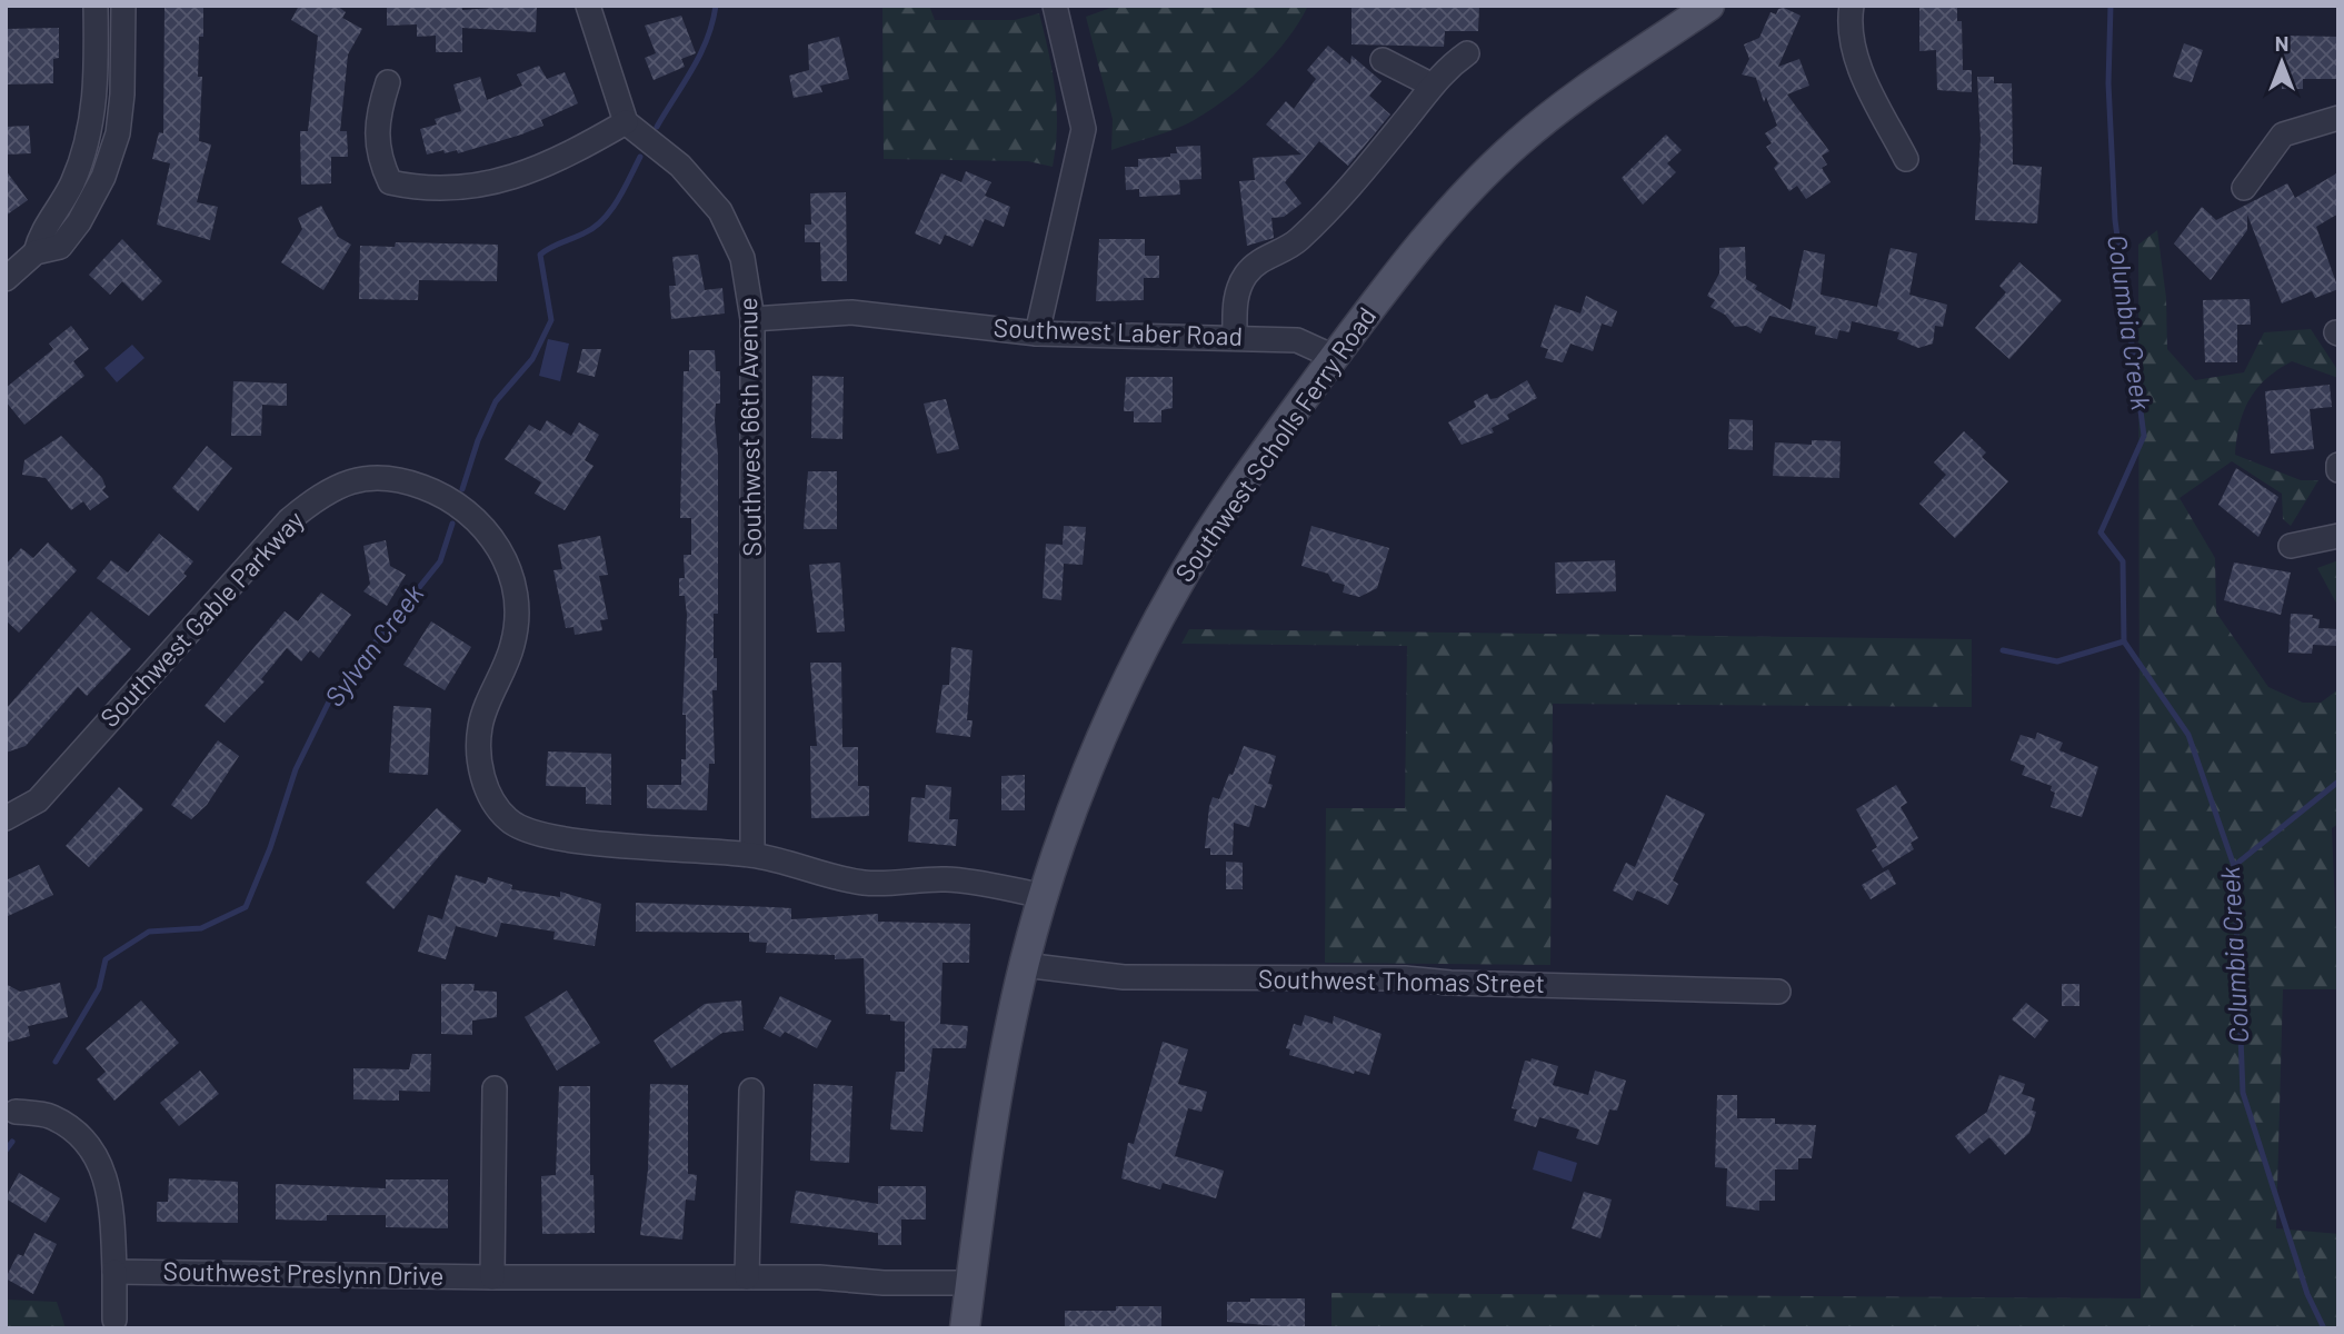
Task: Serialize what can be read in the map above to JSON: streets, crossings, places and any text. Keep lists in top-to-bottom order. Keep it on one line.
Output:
{"streets":{"main road":["Southwest Scholls Ferry Road"],"street":["Southwest Laber Road","Southwest 66th Avenue","Southwest Gable Parkway","Southwest Thomas Street","Southwest Preslynn Drive"]},"crossings":[["Southwest Laber Road","Southwest 66th Avenue"],["Southwest Laber Road","Southwest Scholls Ferry Road"],["Southwest 66th Avenue","Southwest Gable Parkway"],["Southwest Scholls Ferry Road","Southwest Gable Parkway"],["Southwest Scholls Ferry Road","Southwest Thomas Street"],["Southwest Scholls Ferry Road","Southwest Preslynn Drive"]],"water":["Columbia Creek","Sylvan Creek"],"north":"top"}
